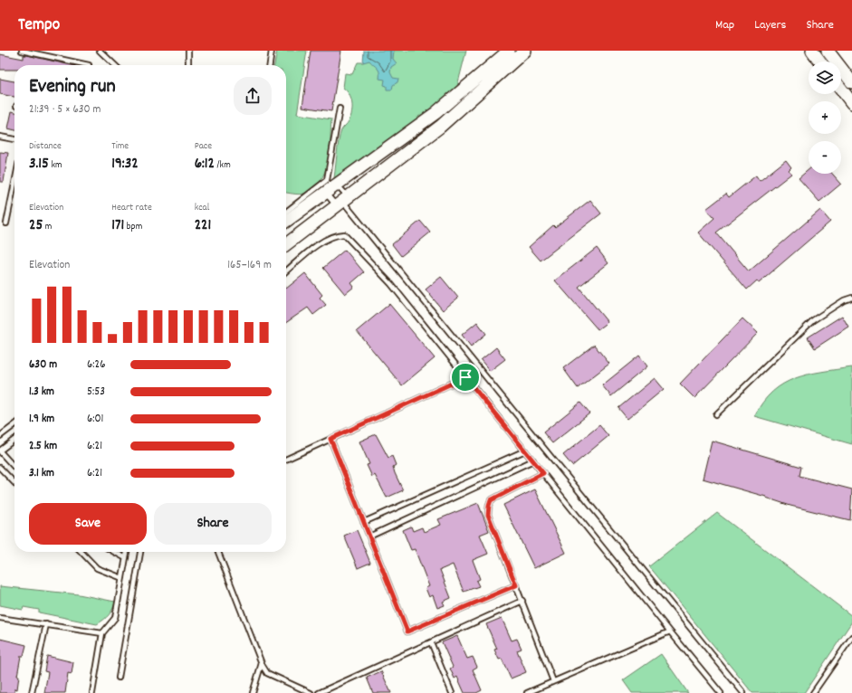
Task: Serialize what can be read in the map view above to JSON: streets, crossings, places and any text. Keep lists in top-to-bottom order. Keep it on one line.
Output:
{"page":{"header":"Tempo","nav":["Map","Layers","Share"],"map_buttons":["+","−"],"heading":["Evening run","21:39 · 5 × 630 m"],"stats":[["Distance","3.15 km"],["Time","19:32"],["Pace","6:12 /km"],["Elevation","25 m"],["Heart rate","171 bpm"],["kcal","221"]],"chart":["Elevation","165–169 m"],"list":[{"name":"630 m","note":"6:26"},{"name":"1.3 km","note":"5:53"},{"name":"1.9 km","note":"6:01"},{"name":"2.5 km","note":"6:21"},{"name":"3.1 km","note":"6:21"}],"buttons":["Save","Share"]}}
